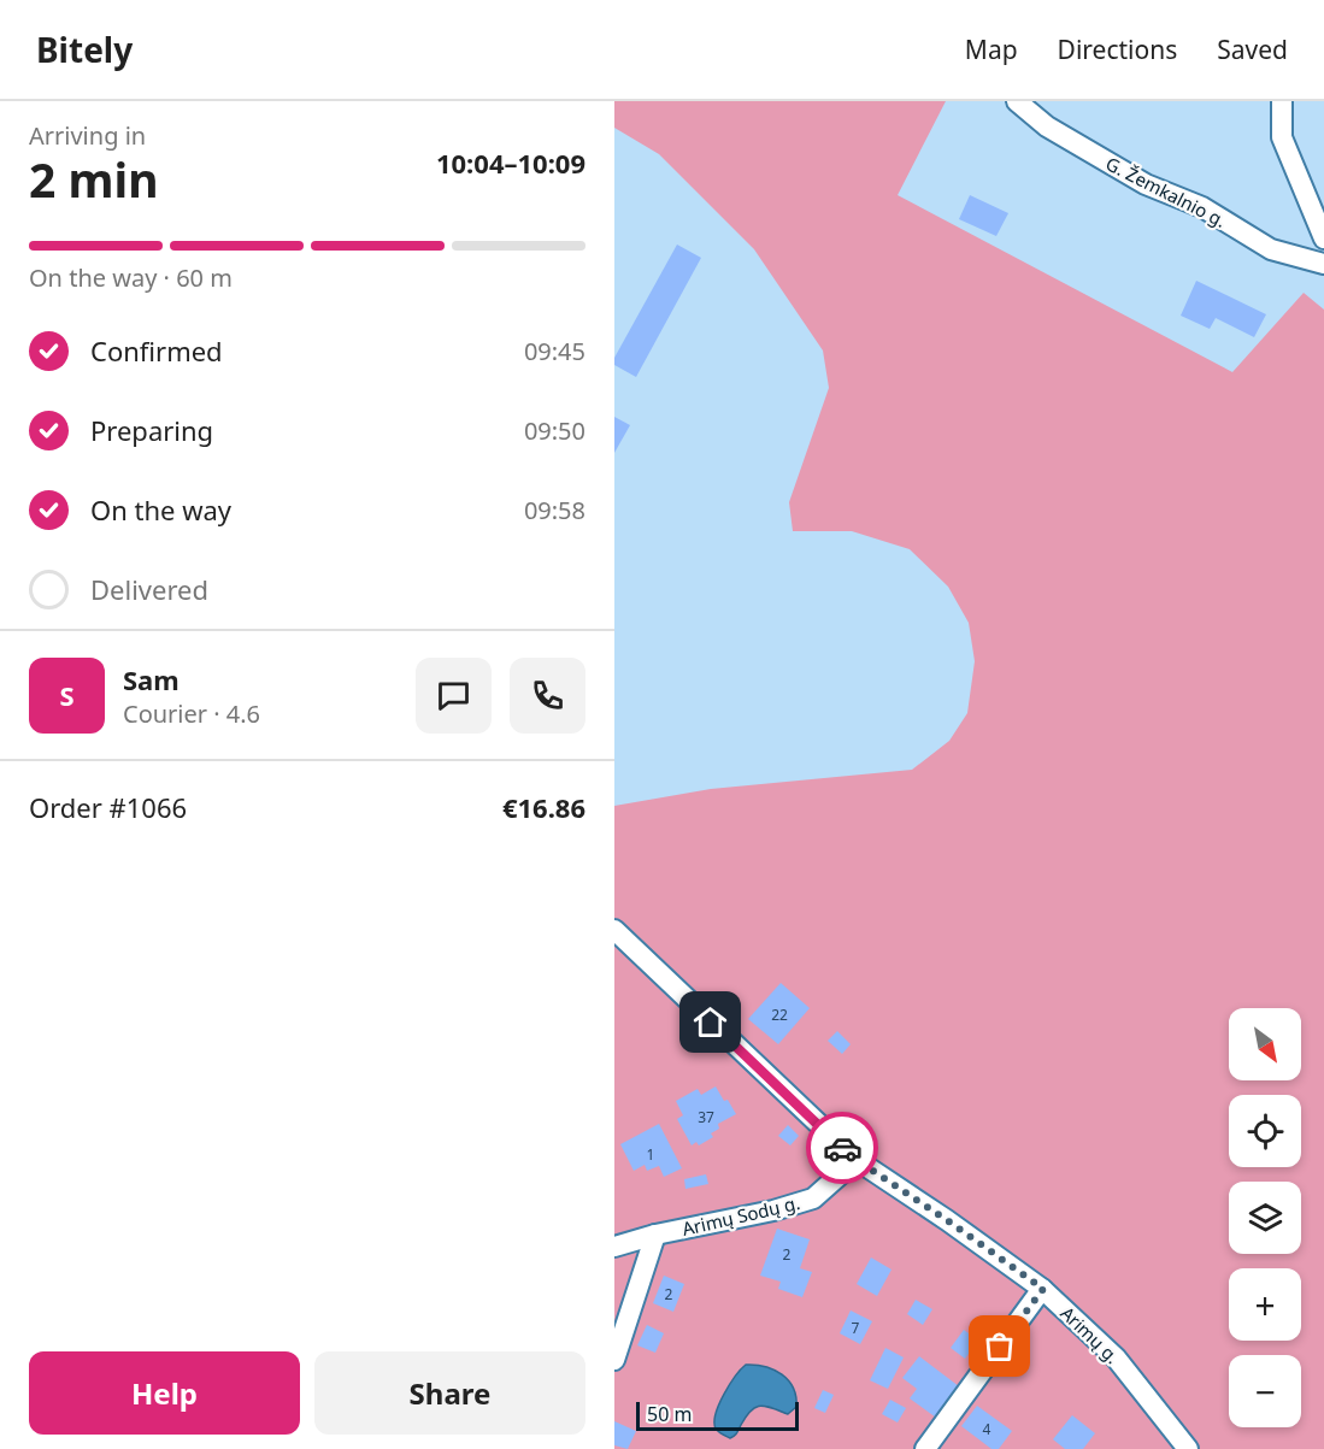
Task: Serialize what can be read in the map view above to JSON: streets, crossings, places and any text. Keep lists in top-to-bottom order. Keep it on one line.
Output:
{"streets":{"street":["G. Žemkalnio g.","Arimų Sodų g.","Arimų g."]},"crossings":[["Arimų Sodų g.","Arimų g."]],"house_numbers":["22","37","1","2","2","7","4"],"scale_bar":"50 m","north":"bottom right","page":{"header":"Bitely","nav":["Map","Directions","Saved"],"heading":["2 min","Arriving in","10:04–10:09"],"panel":["Sam","Courier · 4.6","Order #1066","€16.86"],"bar":"On the way · 60 m","list":[["Confirmed","09:45"],["Preparing","09:50"],["On the way","09:58"],"Delivered"],"round":"S","map_buttons":["+","−"],"buttons":["Help","Share"],"scale":"50 m"}}
